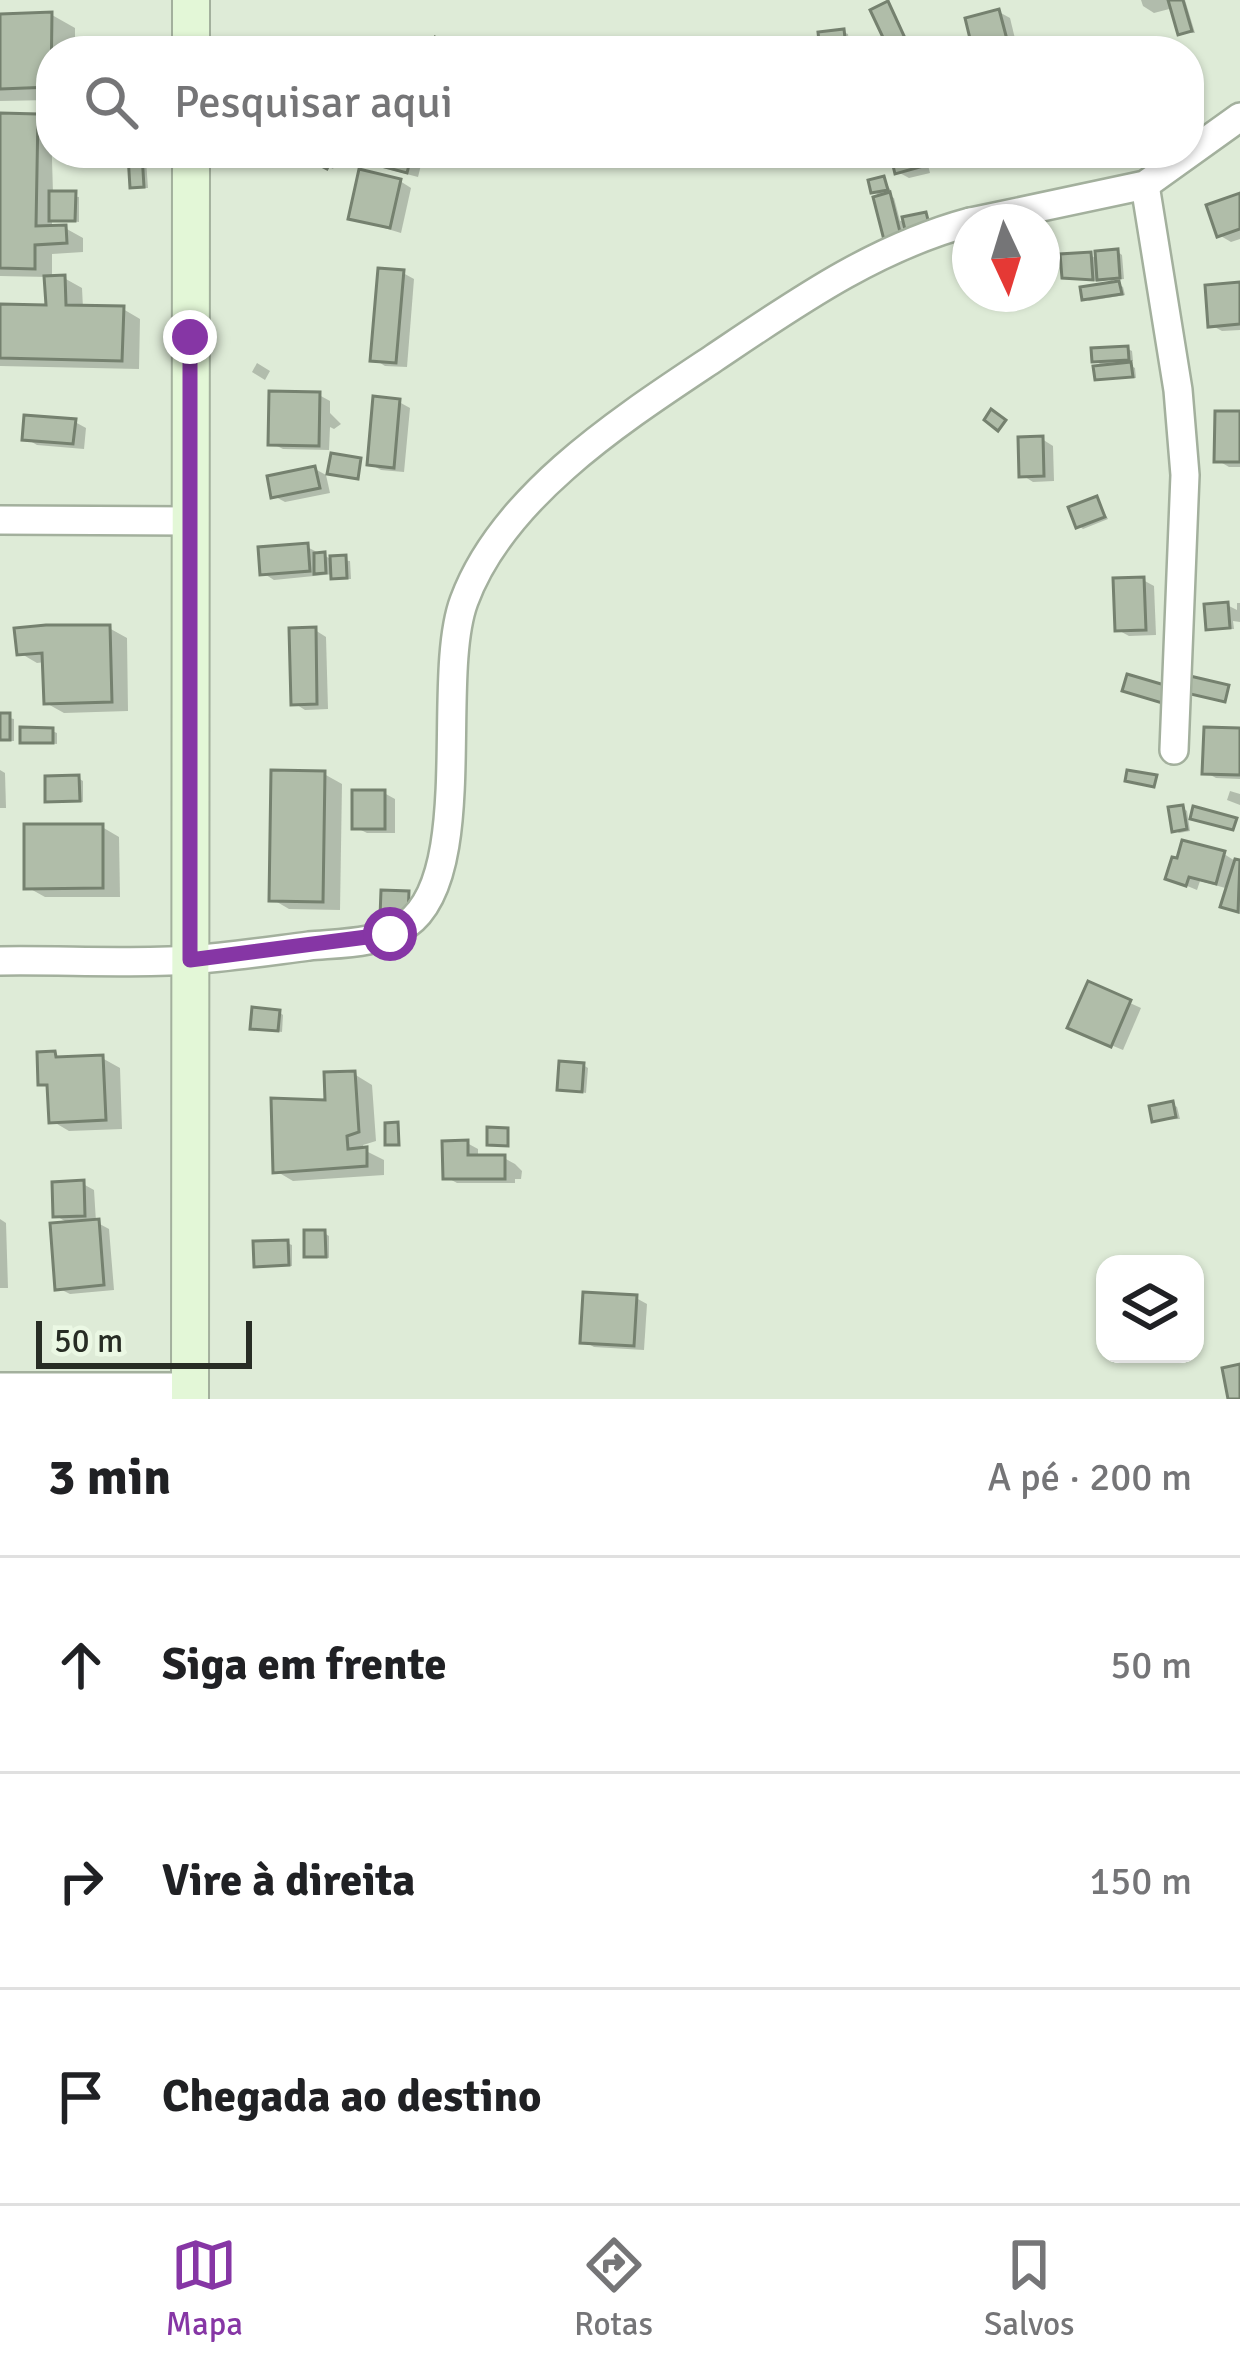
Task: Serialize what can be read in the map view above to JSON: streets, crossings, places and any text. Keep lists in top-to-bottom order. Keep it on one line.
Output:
{"scale_bar":"50 m","north":"bottom","page":{"search":"Pesquisar aqui","scale":"50 m","heading":["3 min","A pé · 200 m"],"list":[["Siga em frente","50 m"],["Vire à direita","150 m"],"Chegada ao destino"],"nav":["Mapa","Rotas","Salvos"]}}
